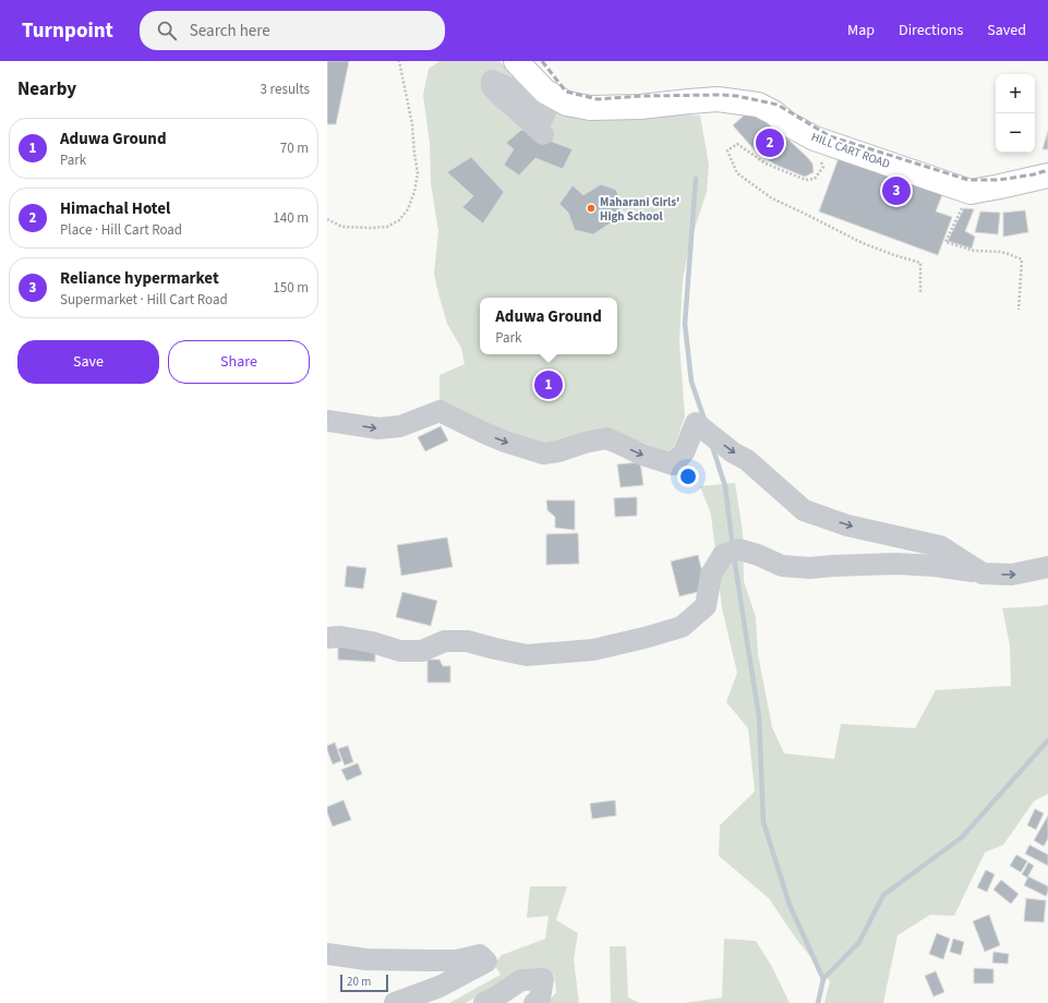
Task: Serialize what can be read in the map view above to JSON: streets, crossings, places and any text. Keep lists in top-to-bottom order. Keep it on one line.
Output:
{"streets":{"highway":["HILL CART ROAD"]},"places":["Maharani Girls' High School"],"scale_bar":"20 m","page":{"header":"Turnpoint","search":"Search here","nav":["Map","Directions","Saved"],"heading":["Nearby","3 results"],"map_buttons":["+","−"],"list":[{"mark":"1","name":"Aduwa Ground","note":"Park","value":"70 m"},{"mark":"2","name":"Himachal Hotel","note":"Place · Hill Cart Road","value":"140 m"},{"mark":"3","name":"Reliance hypermarket","note":"Supermarket · Hill Cart Road","value":"150 m"}],"pins":["2","3","1"],"popup":["Aduwa Ground","Park"],"buttons":["Save","Share"],"scale":"20 m"}}
